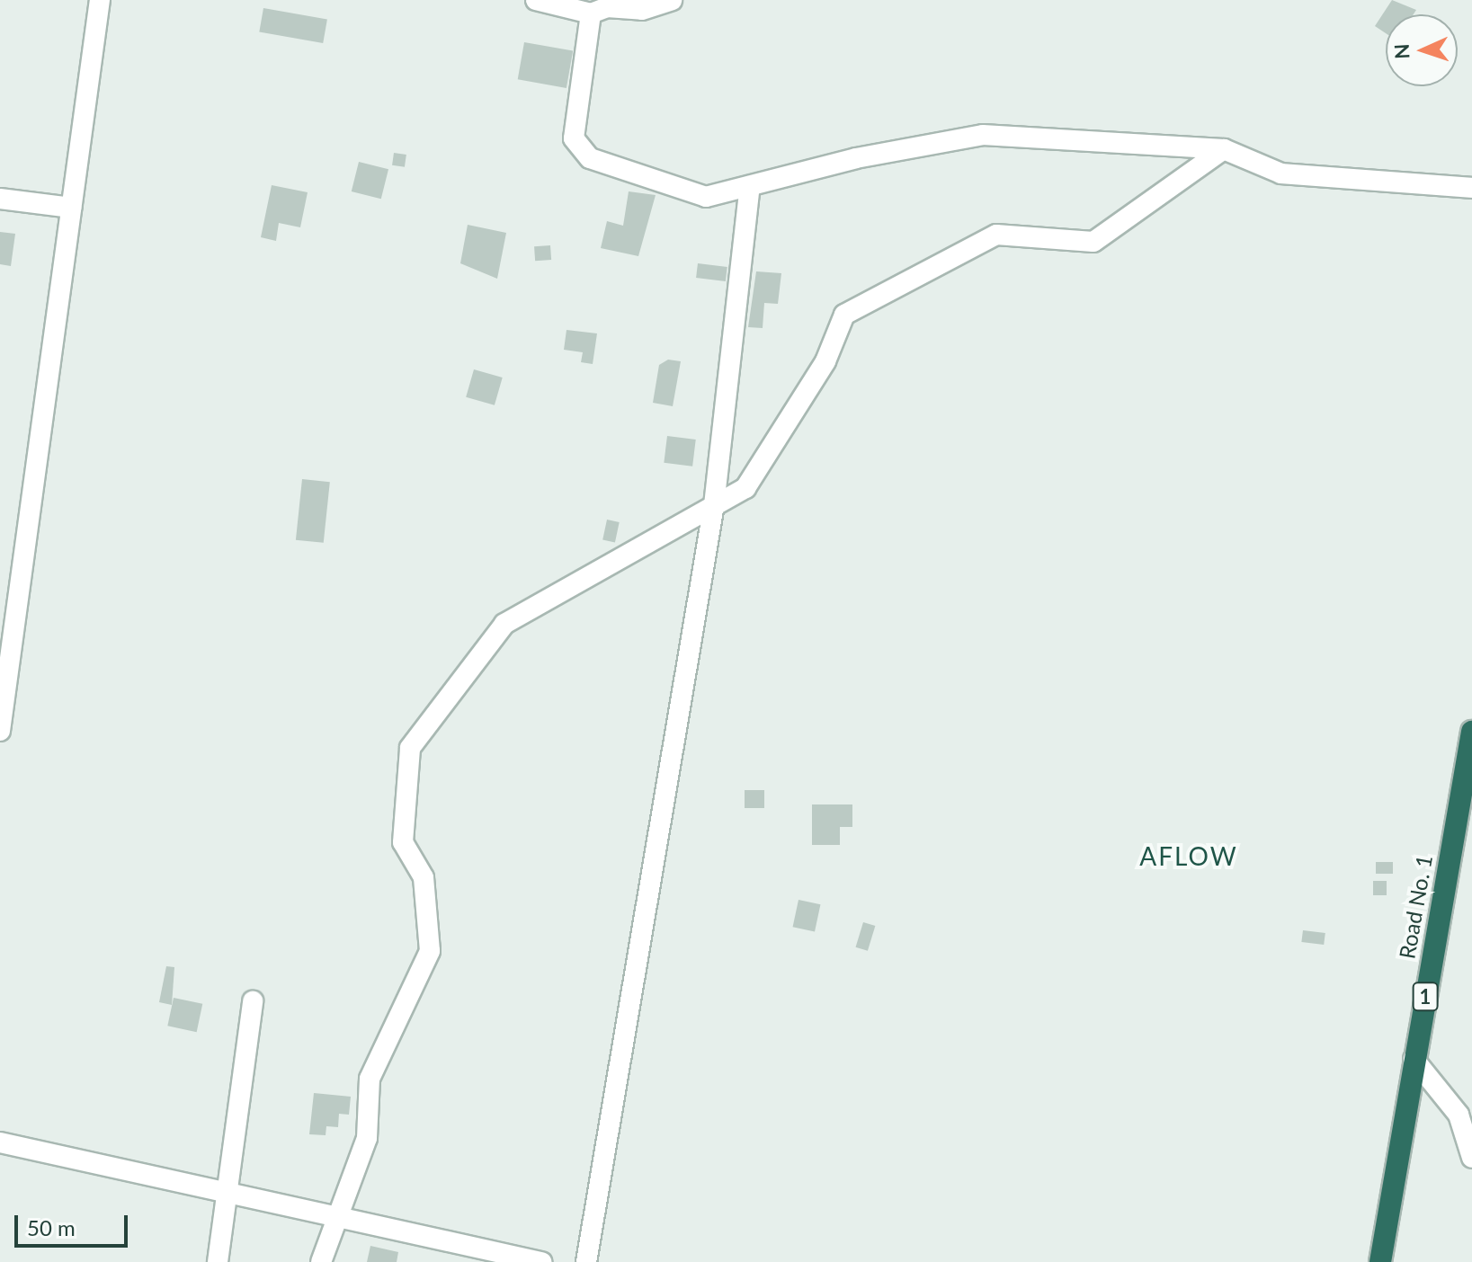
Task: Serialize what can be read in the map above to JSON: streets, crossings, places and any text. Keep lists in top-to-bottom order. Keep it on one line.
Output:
{"streets":{"highway":["Road No. 1","1"]},"districts":["AFLOW"],"scale_bar":"50 m","north":"left"}
